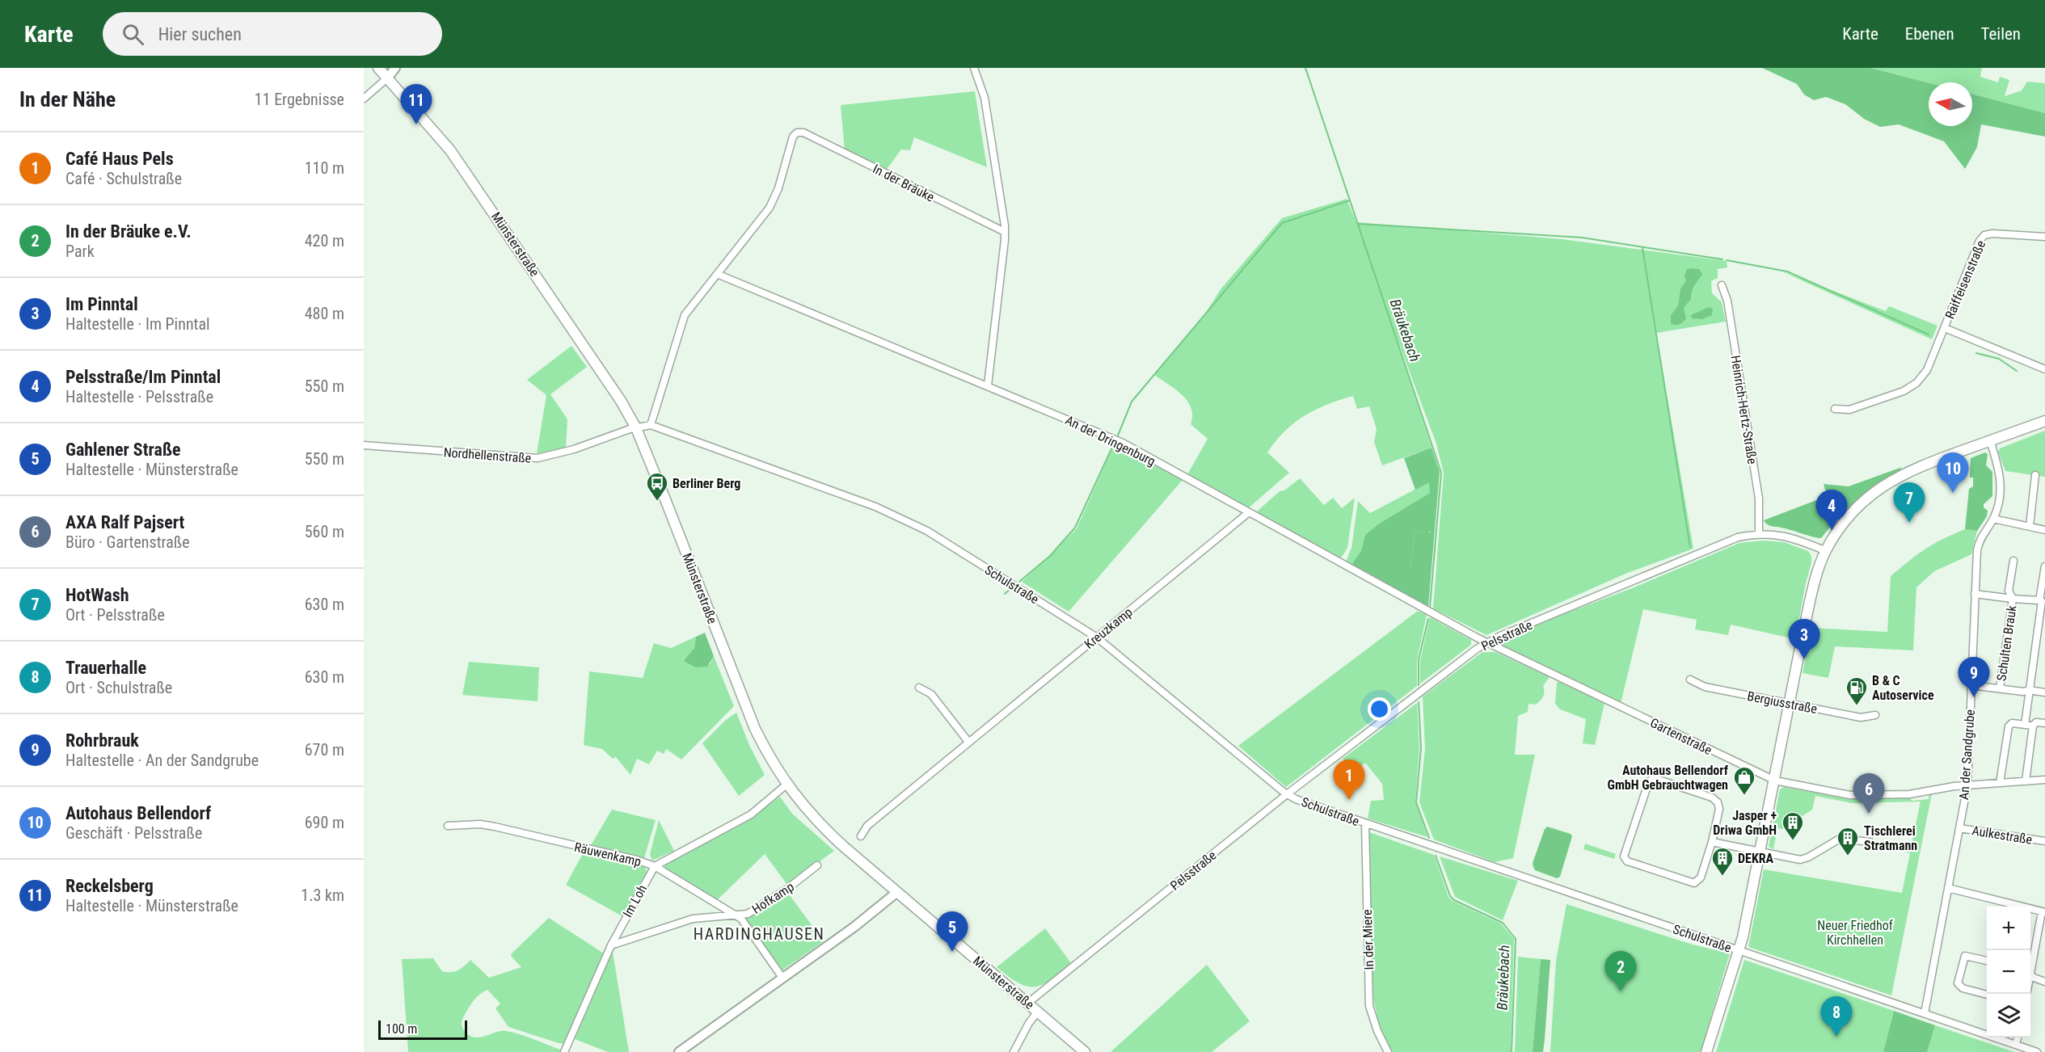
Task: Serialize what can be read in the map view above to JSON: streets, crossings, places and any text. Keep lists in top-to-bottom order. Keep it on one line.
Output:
{"streets":{"main road":["Münsterstraße"],"street":["In der Bräuke","Raiffeisenstraße","Heinrich-Hertz-Straße","An der Dringenburg","Nordhellenstraße","Schulstraße","Kreuzkamp","Pelsstraße","Schulten Brauk","Bergiusstraße","Gartenstraße","An der Sandgrube","Aulkestraße","Räuwenkamp","Hofkamp","Im Loh","In der Miere"]},"crossings":[["In der Bräuke","An der Dringenburg"],["Münsterstraße","Nordhellenstraße"],["Münsterstraße","Pelsstraße"],["Heinrich-Hertz-Straße","Pelsstraße"],["An der Dringenburg","Kreuzkamp"],["An der Dringenburg","Pelsstraße"],["An der Dringenburg","Gartenstraße"],["Schulstraße","Kreuzkamp"],["Schulstraße","Pelsstraße"],["Schulstraße","An der Sandgrube"],["Schulstraße","In der Miere"],["Pelsstraße","Gartenstraße"],["Schulten Brauk","An der Sandgrube"],["Gartenstraße","An der Sandgrube"],["An der Sandgrube","Aulkestraße"],["Räuwenkamp","Hofkamp"],["Räuwenkamp","Im Loh"],["Hofkamp","Im Loh"]],"districts":["HARDINGHAUSEN"],"water":["Bräukebach"],"parks":["Neuer Friedhof Kirchhellen"],"places":{"bus stop":["Berliner Berg"],"fuel station":["B & C Autoservice"],"shop":["Autohaus Bellendorf GmbH Gebrauchtwagen"],"building":["Jasper + Driwa GmbH","Tischlerei Stratmann","DEKRA"]},"scale_bar":"100 m","north":"left","page":{"header":"Karte","search":"Hier suchen","nav":["Karte","Ebenen","Teilen"],"heading":["In der Nähe","11 Ergebnisse"],"pins":["11","10","7","4","3","9","1","6","5","2","8"],"list":[{"mark":"1","name":"Café Haus Pels","note":"Café · Schulstraße","value":"110 m"},{"mark":"2","name":"In der Bräuke e.V.","note":"Park","value":"420 m"},{"mark":"3","name":"Im Pinntal","note":"Haltestelle · Im Pinntal","value":"480 m"},{"mark":"4","name":"Pelsstraße/Im Pinntal","note":"Haltestelle · Pelsstraße","value":"550 m"},{"mark":"5","name":"Gahlener Straße","note":"Haltestelle · Münsterstraße","value":"550 m"},{"mark":"6","name":"AXA Ralf Pajsert","note":"Büro · Gartenstraße","value":"560 m"},{"mark":"7","name":"HotWash","note":"Ort · Pelsstraße","value":"630 m"},{"mark":"8","name":"Trauerhalle","note":"Ort · Schulstraße","value":"630 m"},{"mark":"9","name":"Rohrbrauk","note":"Haltestelle · An der Sandgrube","value":"670 m"},{"mark":"10","name":"Autohaus Bellendorf","note":"Geschäft · Pelsstraße","value":"690 m"},{"mark":"11","name":"Reckelsberg","note":"Haltestelle · Münsterstraße","value":"1.3 km"}],"map_buttons":["+","−"],"scale":"100 m"}}
